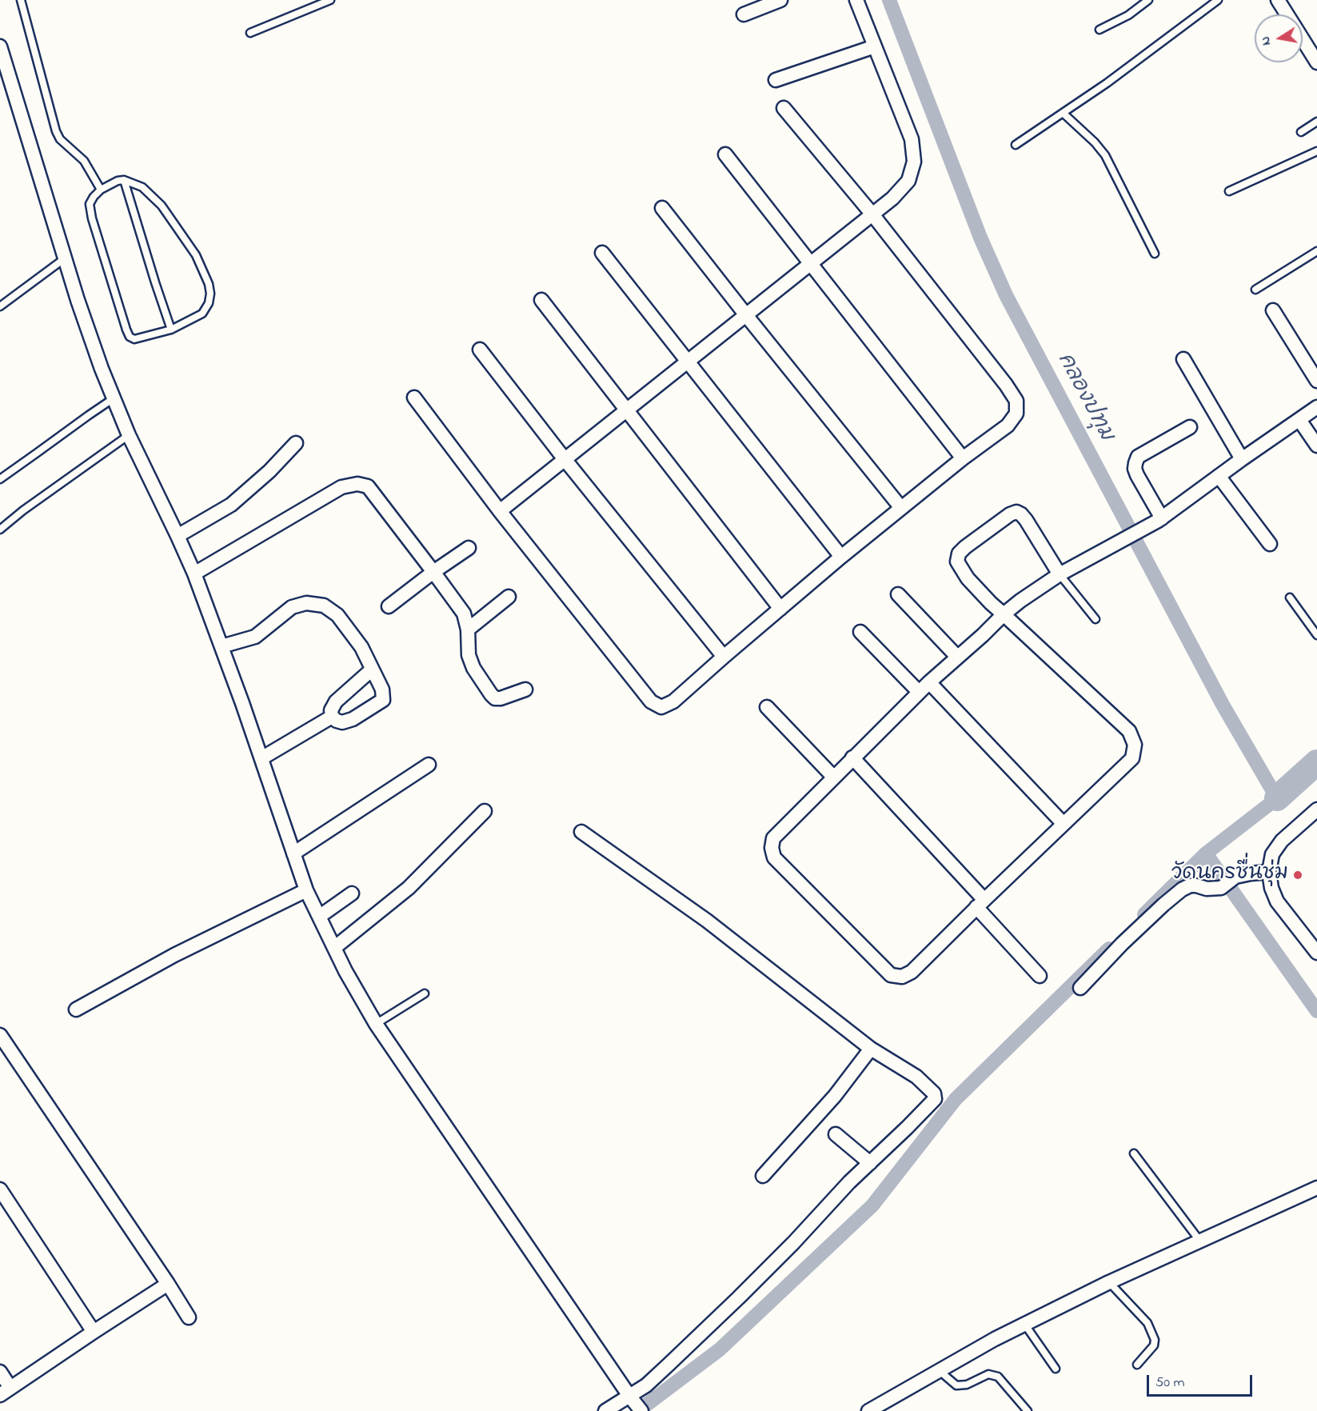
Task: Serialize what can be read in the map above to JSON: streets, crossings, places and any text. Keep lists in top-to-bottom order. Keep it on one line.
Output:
{"water":["คลองปทุม"],"places":["วัดนครชื่นชุ่ม"],"scale_bar":"50 m","north":"left"}
